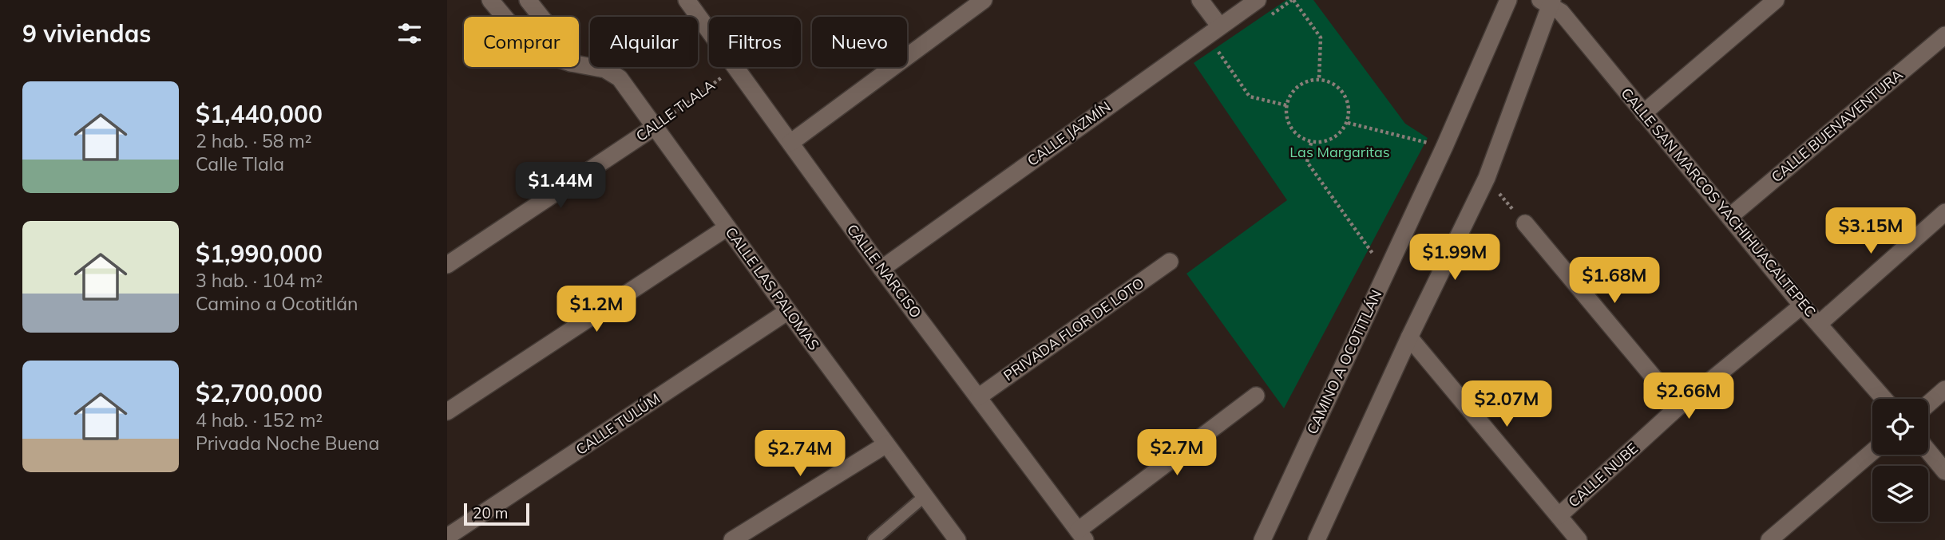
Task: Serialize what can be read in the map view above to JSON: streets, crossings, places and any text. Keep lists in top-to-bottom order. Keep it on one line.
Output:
{"streets":{"street":["CALLE TLALA","CALLE BUENAVENTURA","CALLE JAZMÍN","CALLE SAN MARCOS YACHIHUACALTEPEC","CALLE NARCISO","CALLE LAS PALOMAS","PRIVADA FLOR DE LOTO","CAMINO A OCOTITLÁN","CALLE TULÚM","CALLE NUBE"]},"crossings":[["CALLE TLALA","CALLE LAS PALOMAS"],["CALLE BUENAVENTURA","CALLE SAN MARCOS YACHIHUACALTEPEC"],["CALLE JAZMÍN","CALLE NARCISO"],["CALLE SAN MARCOS YACHIHUACALTEPEC","CALLE NUBE"],["CALLE NARCISO","PRIVADA FLOR DE LOTO"],["CALLE LAS PALOMAS","CALLE TULÚM"]],"parks":["Las Margaritas"],"scale_bar":"20 m","page":{"heading":"9 viviendas","chip":["Comprar","Alquilar","Filtros","Nuevo"],"list":[{"name":"$1,440,000","note":"2 hab. · 58 m² · Calle Tlala"},{"name":"$1,990,000","note":"3 hab. · 104 m² · Camino a Ocotitlán"},{"name":"$2,700,000","note":"4 hab. · 152 m² · Privada Noche Buena"}],"price":["$1.44M","$3.15M","$1.99M","$1.68M","$1.2M","$2.66M","$2.07M","$2.7M","$2.74M"],"scale":"20 m"}}
